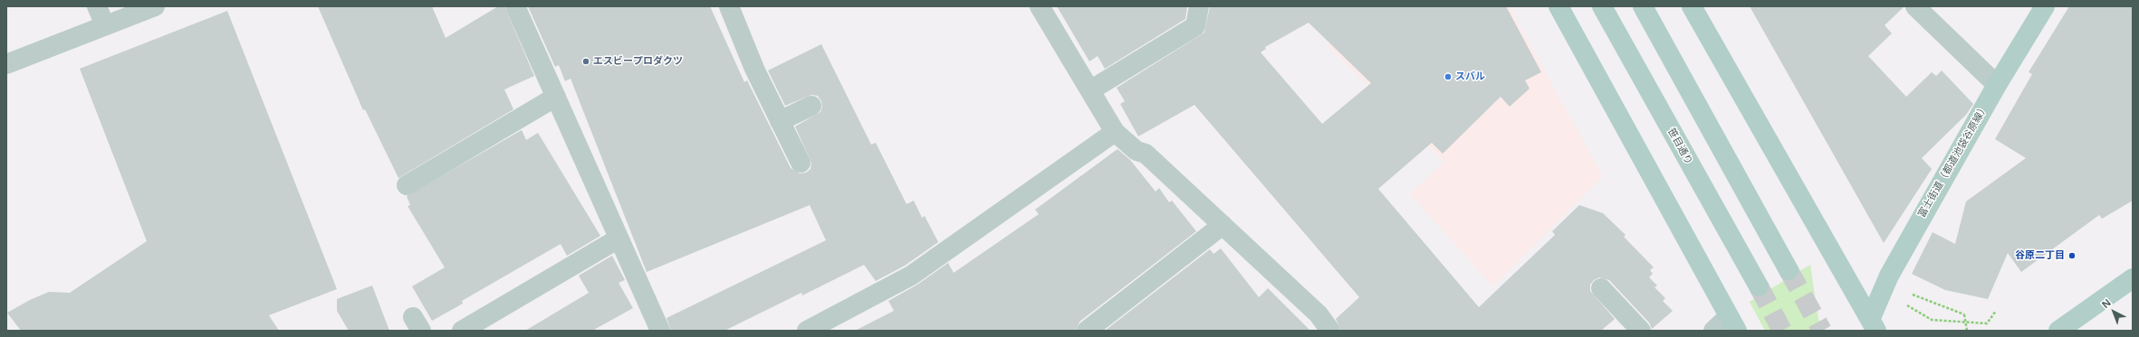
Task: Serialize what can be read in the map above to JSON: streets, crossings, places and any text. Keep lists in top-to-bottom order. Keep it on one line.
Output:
{"streets":{"main road":["笹目通り","富士街道（都道池袋谷原線）"]},"places":["エスビープロダクツ","スバル","谷原二丁目"],"north":"top left"}
